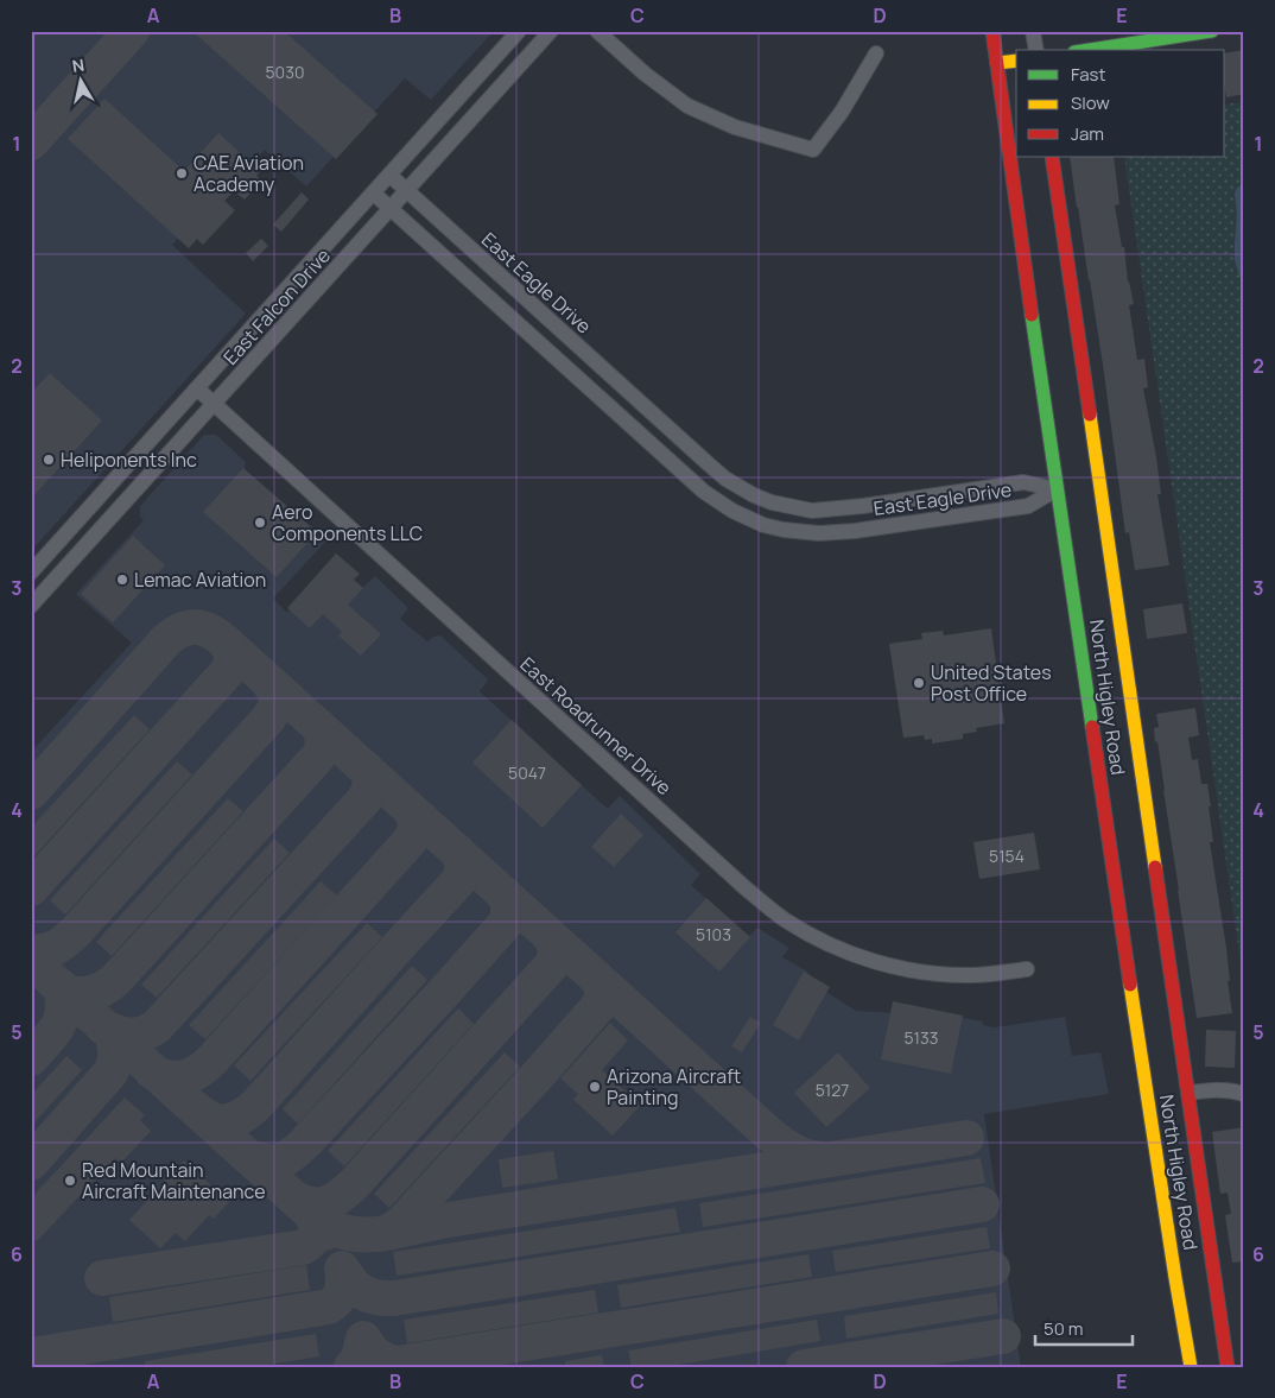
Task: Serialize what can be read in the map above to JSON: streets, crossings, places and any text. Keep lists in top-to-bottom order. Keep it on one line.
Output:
{"streets":{"street":["East Eagle Drive","East Falcon Drive","North Higley Road","East Roadrunner Drive"]},"crossings":[["East Eagle Drive","East Falcon Drive"],["East Eagle Drive","North Higley Road"],["East Falcon Drive","East Roadrunner Drive"]],"places":["CAE Aviation Academy","Heliponents Inc","Aero Components LLC","Lemac Aviation","United States Post Office","Arizona Aircraft Painting","Red Mountain Aircraft Maintenance"],"house_numbers":["5030","5047","5154","5103","5133","5127"],"legend":["Fast","Slow","Jam"],"scale_bar":"50 m","north":"top","grid":{"columns":["A","B","C","D","E"],"rows":["1","2","3","4","5","6"]}}
